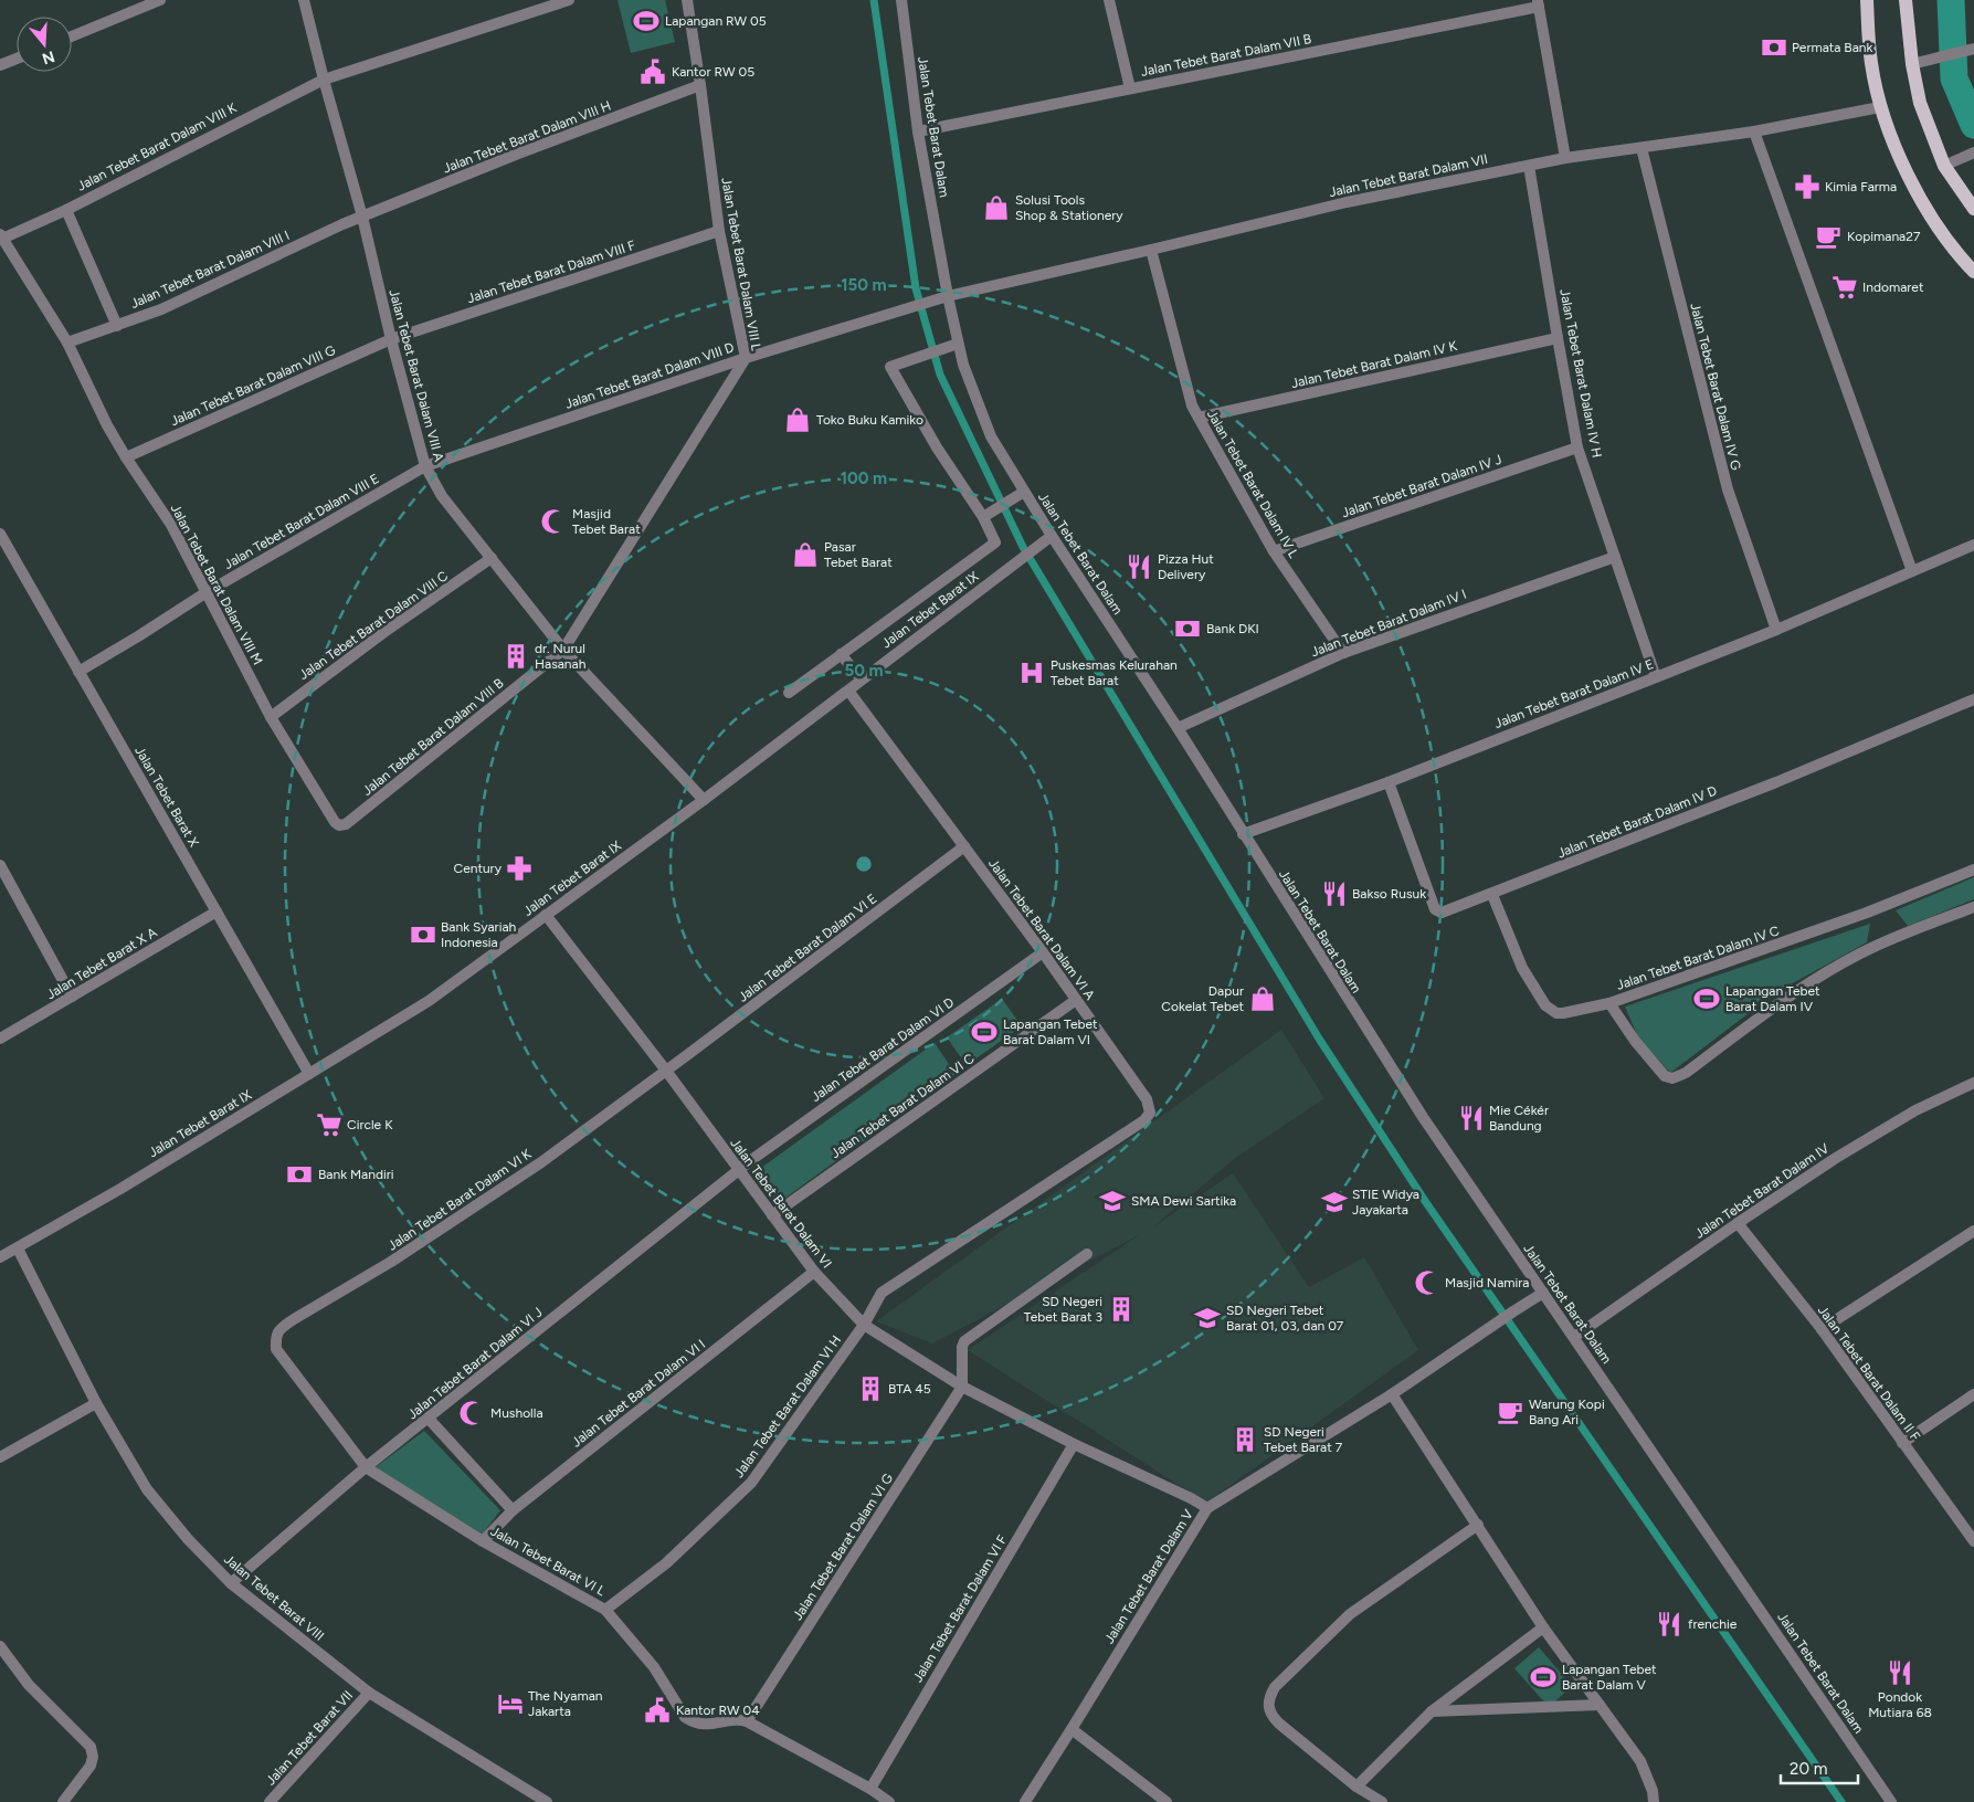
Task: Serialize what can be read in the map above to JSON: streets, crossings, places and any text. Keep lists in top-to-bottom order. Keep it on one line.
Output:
{"streets":{"street":["Jalan Tebet Barat Dalam VII B","Jalan Tebet Barat Dalam","Jalan Tebet Barat Dalam VIII H","Jalan Tebet Barat Dalam VIII K","Jalan Tebet Barat Dalam VII","Jalan Tebet Barat Dalam VIII L","Jalan Tebet Barat Dalam VIII I","Jalan Tebet Barat Dalam VIII F","Jalan Tebet Barat Dalam IV K","Jalan Tebet Barat Dalam IV H","Jalan Tebet Barat Dalam VIII A","Jalan Tebet Barat Dalam VIII D","Jalan Tebet Barat Dalam VIII G","Jalan Tebet Barat Dalam IV G","Jalan Tebet Barat Dalam IV L","Jalan Tebet Barat Dalam IV J","Jalan Tebet Barat Dalam VIII E","Jalan Tebet Barat Dalam VIII M","Jalan Tebet Barat IX","Jalan Tebet Barat Dalam IV I","Jalan Tebet Barat Dalam VIII C","Jalan Tebet Barat Dalam IV E","Jalan Tebet Barat Dalam VIII B","Jalan Tebet Barat X","Jalan Tebet Barat Dalam IV D","Jalan Tebet Barat Dalam VI A","Jalan Tebet Barat Dalam VI E","Jalan Tebet Barat Dalam IV C","Jalan Tebet Barat X A","Jalan Tebet Barat Dalam VI D","Jalan Tebet Barat Dalam VI C","Jalan Tebet Barat Dalam IV","Jalan Tebet Barat Dalam VI K","Jalan Tebet Barat Dalam VI","Jalan Tebet Barat Dalam VI J","Jalan Tebet Barat Dalam II F","Jalan Tebet Barat Dalam VI I","Jalan Tebet Barat Dalam VI H","Jalan Tebet Barat Dalam VI G","Jalan Tebet Barat VI L","Jalan Tebet Barat Dalam V","Jalan Tebet Barat VIII","Jalan Tebet Barat Dalam VI F","Jalan Tebet Barat VII"]},"crossings":[["Jalan Tebet Barat Dalam VII B","Jalan Tebet Barat Dalam"],["Jalan Tebet Barat Dalam","Jalan Tebet Barat Dalam VII"],["Jalan Tebet Barat Dalam","Jalan Tebet Barat Dalam VIII D"],["Jalan Tebet Barat Dalam","Jalan Tebet Barat IX"],["Jalan Tebet Barat Dalam","Jalan Tebet Barat Dalam IV I"],["Jalan Tebet Barat Dalam","Jalan Tebet Barat Dalam IV E"],["Jalan Tebet Barat Dalam","Jalan Tebet Barat Dalam IV"],["Jalan Tebet Barat Dalam","Jalan Tebet Barat Dalam V"],["Jalan Tebet Barat Dalam VIII H","Jalan Tebet Barat Dalam VIII L"],["Jalan Tebet Barat Dalam VIII H","Jalan Tebet Barat Dalam VIII I"],["Jalan Tebet Barat Dalam VIII H","Jalan Tebet Barat Dalam VIII A"],["Jalan Tebet Barat Dalam VIII K","Jalan Tebet Barat Dalam VIII A"],["Jalan Tebet Barat Dalam VIII K","Jalan Tebet Barat Dalam VIII M"],["Jalan Tebet Barat Dalam VII","Jalan Tebet Barat Dalam IV H"],["Jalan Tebet Barat Dalam VII","Jalan Tebet Barat Dalam VIII D"],["Jalan Tebet Barat Dalam VII","Jalan Tebet Barat Dalam IV G"],["Jalan Tebet Barat Dalam VII","Jalan Tebet Barat Dalam IV L"],["Jalan Tebet Barat Dalam VIII L","Jalan Tebet Barat Dalam VIII F"],["Jalan Tebet Barat Dalam VIII L","Jalan Tebet Barat Dalam VIII A"],["Jalan Tebet Barat Dalam VIII L","Jalan Tebet Barat Dalam VIII D"],["Jalan Tebet Barat Dalam VIII L","Jalan Tebet Barat Dalam VIII B"],["Jalan Tebet Barat Dalam VIII I","Jalan Tebet Barat Dalam VIII A"],["Jalan Tebet Barat Dalam VIII I","Jalan Tebet Barat Dalam VIII M"],["Jalan Tebet Barat Dalam VIII F","Jalan Tebet Barat Dalam VIII A"],["Jalan Tebet Barat Dalam VIII F","Jalan Tebet Barat Dalam VIII G"],["Jalan Tebet Barat Dalam IV K","Jalan Tebet Barat Dalam IV H"],["Jalan Tebet Barat Dalam IV K","Jalan Tebet Barat Dalam IV L"],["Jalan Tebet Barat Dalam IV H","Jalan Tebet Barat Dalam IV J"],["Jalan Tebet Barat Dalam IV H","Jalan Tebet Barat Dalam IV I"],["Jalan Tebet Barat Dalam IV H","Jalan Tebet Barat Dalam IV E"],["Jalan Tebet Barat Dalam VIII A","Jalan Tebet Barat Dalam VIII D"],["Jalan Tebet Barat Dalam VIII A","Jalan Tebet Barat Dalam VIII G"],["Jalan Tebet Barat Dalam VIII A","Jalan Tebet Barat Dalam VIII E"],["Jalan Tebet Barat Dalam VIII A","Jalan Tebet Barat IX"],["Jalan Tebet Barat Dalam VIII A","Jalan Tebet Barat Dalam VIII C"],["Jalan Tebet Barat Dalam VIII A","Jalan Tebet Barat Dalam VIII B"],["Jalan Tebet Barat Dalam VIII D","Jalan Tebet Barat Dalam VIII E"],["Jalan Tebet Barat Dalam VIII G","Jalan Tebet Barat Dalam VIII M"],["Jalan Tebet Barat Dalam IV G","Jalan Tebet Barat Dalam IV E"],["Jalan Tebet Barat Dalam IV L","Jalan Tebet Barat Dalam IV J"],["Jalan Tebet Barat Dalam IV L","Jalan Tebet Barat Dalam IV I"],["Jalan Tebet Barat Dalam VIII E","Jalan Tebet Barat Dalam VIII M"],["Jalan Tebet Barat Dalam VIII E","Jalan Tebet Barat X"],["Jalan Tebet Barat Dalam VIII M","Jalan Tebet Barat Dalam VIII C"],["Jalan Tebet Barat Dalam VIII M","Jalan Tebet Barat Dalam VIII B"],["Jalan Tebet Barat IX","Jalan Tebet Barat X"],["Jalan Tebet Barat IX","Jalan Tebet Barat Dalam VI A"],["Jalan Tebet Barat IX","Jalan Tebet Barat Dalam VI"],["Jalan Tebet Barat IX","Jalan Tebet Barat VIII"],["Jalan Tebet Barat Dalam IV E","Jalan Tebet Barat Dalam IV D"],["Jalan Tebet Barat X","Jalan Tebet Barat X A"],["Jalan Tebet Barat Dalam IV D","Jalan Tebet Barat Dalam IV C"],["Jalan Tebet Barat Dalam VI A","Jalan Tebet Barat Dalam VI E"],["Jalan Tebet Barat Dalam VI A","Jalan Tebet Barat Dalam VI D"],["Jalan Tebet Barat Dalam VI A","Jalan Tebet Barat Dalam VI C"],["Jalan Tebet Barat Dalam VI A","Jalan Tebet Barat Dalam VI"],["Jalan Tebet Barat Dalam VI A","Jalan Tebet Barat Dalam VI H"],["Jalan Tebet Barat Dalam VI E","Jalan Tebet Barat Dalam VI K"],["Jalan Tebet Barat Dalam VI E","Jalan Tebet Barat Dalam VI"],["Jalan Tebet Barat Dalam VI D","Jalan Tebet Barat Dalam VI"],["Jalan Tebet Barat Dalam VI D","Jalan Tebet Barat Dalam VI J"],["Jalan Tebet Barat Dalam VI C","Jalan Tebet Barat Dalam VI"],["Jalan Tebet Barat Dalam IV","Jalan Tebet Barat Dalam II F"],["Jalan Tebet Barat Dalam VI K","Jalan Tebet Barat Dalam VI"],["Jalan Tebet Barat Dalam VI K","Jalan Tebet Barat Dalam VI J"],["Jalan Tebet Barat Dalam VI K","Jalan Tebet Barat VI L"],["Jalan Tebet Barat Dalam VI","Jalan Tebet Barat Dalam VI J"],["Jalan Tebet Barat Dalam VI","Jalan Tebet Barat Dalam VI I"],["Jalan Tebet Barat Dalam VI","Jalan Tebet Barat Dalam VI H"],["Jalan Tebet Barat Dalam VI","Jalan Tebet Barat Dalam VI G"],["Jalan Tebet Barat Dalam VI","Jalan Tebet Barat Dalam V"],["Jalan Tebet Barat Dalam VI","Jalan Tebet Barat Dalam VI F"],["Jalan Tebet Barat Dalam VI J","Jalan Tebet Barat VI L"],["Jalan Tebet Barat Dalam VI J","Jalan Tebet Barat VIII"],["Jalan Tebet Barat Dalam VI I","Jalan Tebet Barat VI L"],["Jalan Tebet Barat Dalam VI H","Jalan Tebet Barat VI L"],["Jalan Tebet Barat Dalam VI G","Jalan Tebet Barat VI L"],["Jalan Tebet Barat VIII","Jalan Tebet Barat VII"]],"places":{"sports":["Lapangan RW 05","Lapangan Tebet Barat Dalam IV","Lapangan Tebet Barat Dalam VI","Lapangan Tebet Barat Dalam V"],"bank":["Permata Bank","Bank DKI","Bank Syariah Indonesia","Bank Mandiri"],"public building":["Kantor RW 05","Kantor RW 04"],"pharmacy":["Kimia Farma","Century"],"shop":["Solusi Tools Shop & Stationery","Toko Buku Kamiko","Pasar Tebet Barat","Dapur Cokelat Tebet"],"cafe":["Kopimana27","Warung Kopi Bang Ari"],"supermarket":["Indomaret","Circle K"],"mosque":["Masjid Tebet Barat","Masjid Namira","Musholla"],"restaurant":["Pizza Hut Delivery","Bakso Rusuk","Mie Cékér Bandung","frenchie","Pondok Mutiara 68"],"building":["dr. Nurul Hasanah","SD Negeri Tebet Barat 3","BTA 45","SD Negeri Tebet Barat 7"],"hospital":["Puskesmas Kelurahan Tebet Barat"],"school or university":["SMA Dewi Sartika","STIE Widya Jayakarta","SD Negeri Tebet Barat 01, 03, dan 07"],"hotel":["The Nyaman Jakarta"]},"scale_bar":"20 m","north":"bottom","rings":["150 m","100 m","50 m"]}
